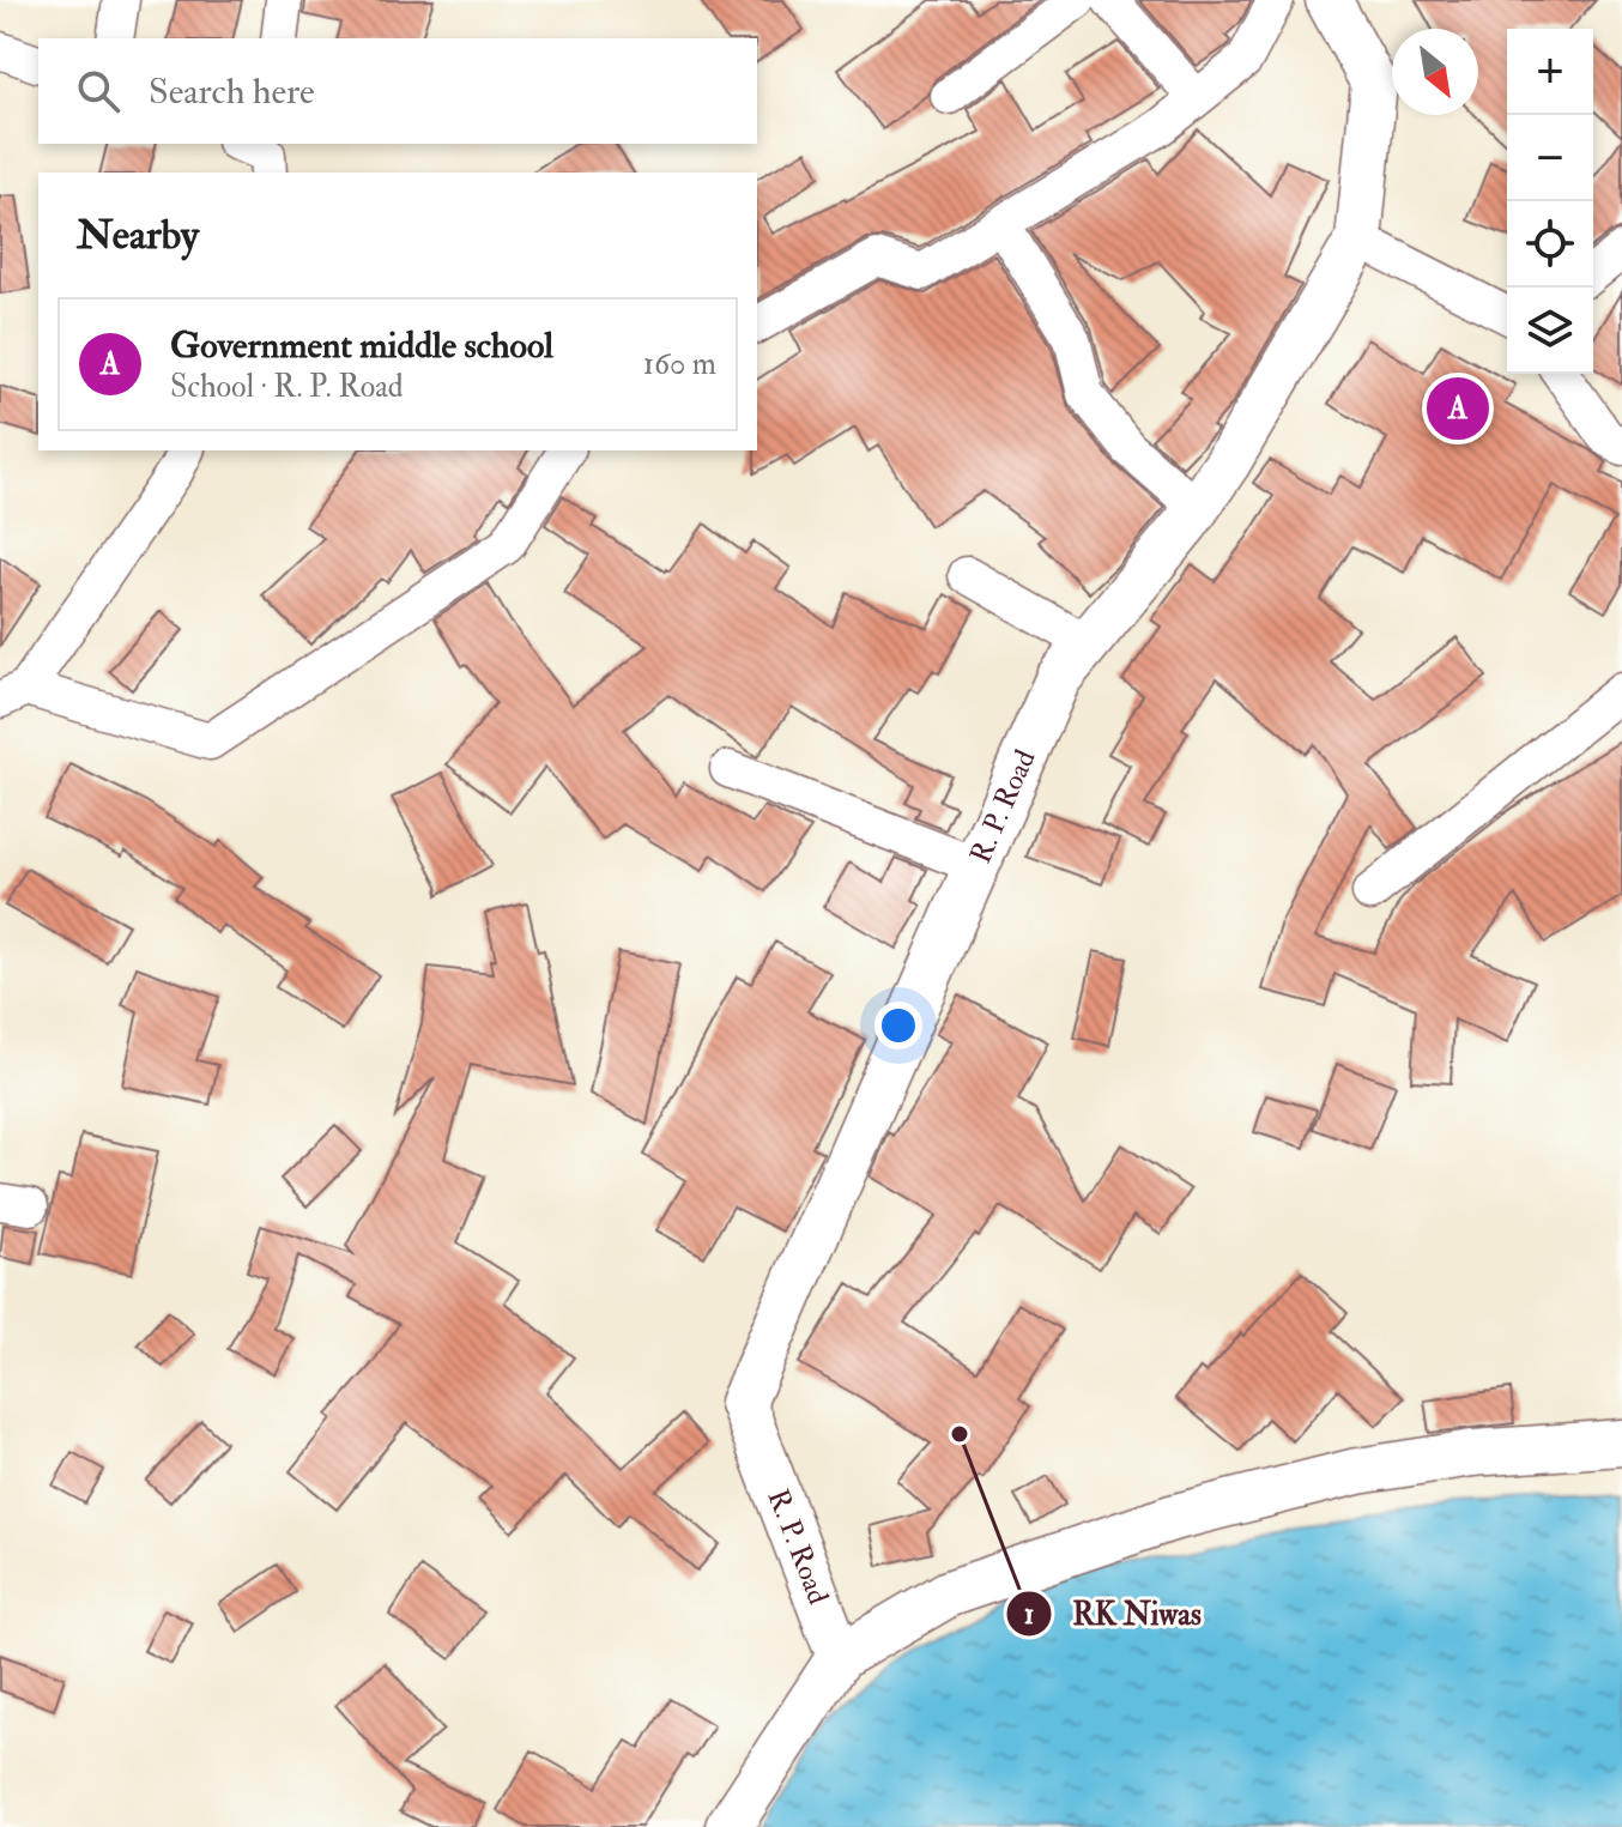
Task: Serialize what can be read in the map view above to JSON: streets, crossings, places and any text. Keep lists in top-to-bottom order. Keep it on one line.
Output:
{"streets":{"street":["R. P. Road"]},"places":["RK Niwas"],"north":"bottom right","page":{"map_buttons":["+","−"],"search":"Search here","heading":"Nearby","list":[{"mark":"A","name":"Government middle school","note":"School · R. P. Road","value":"160 m"}],"pins":"A"}}
